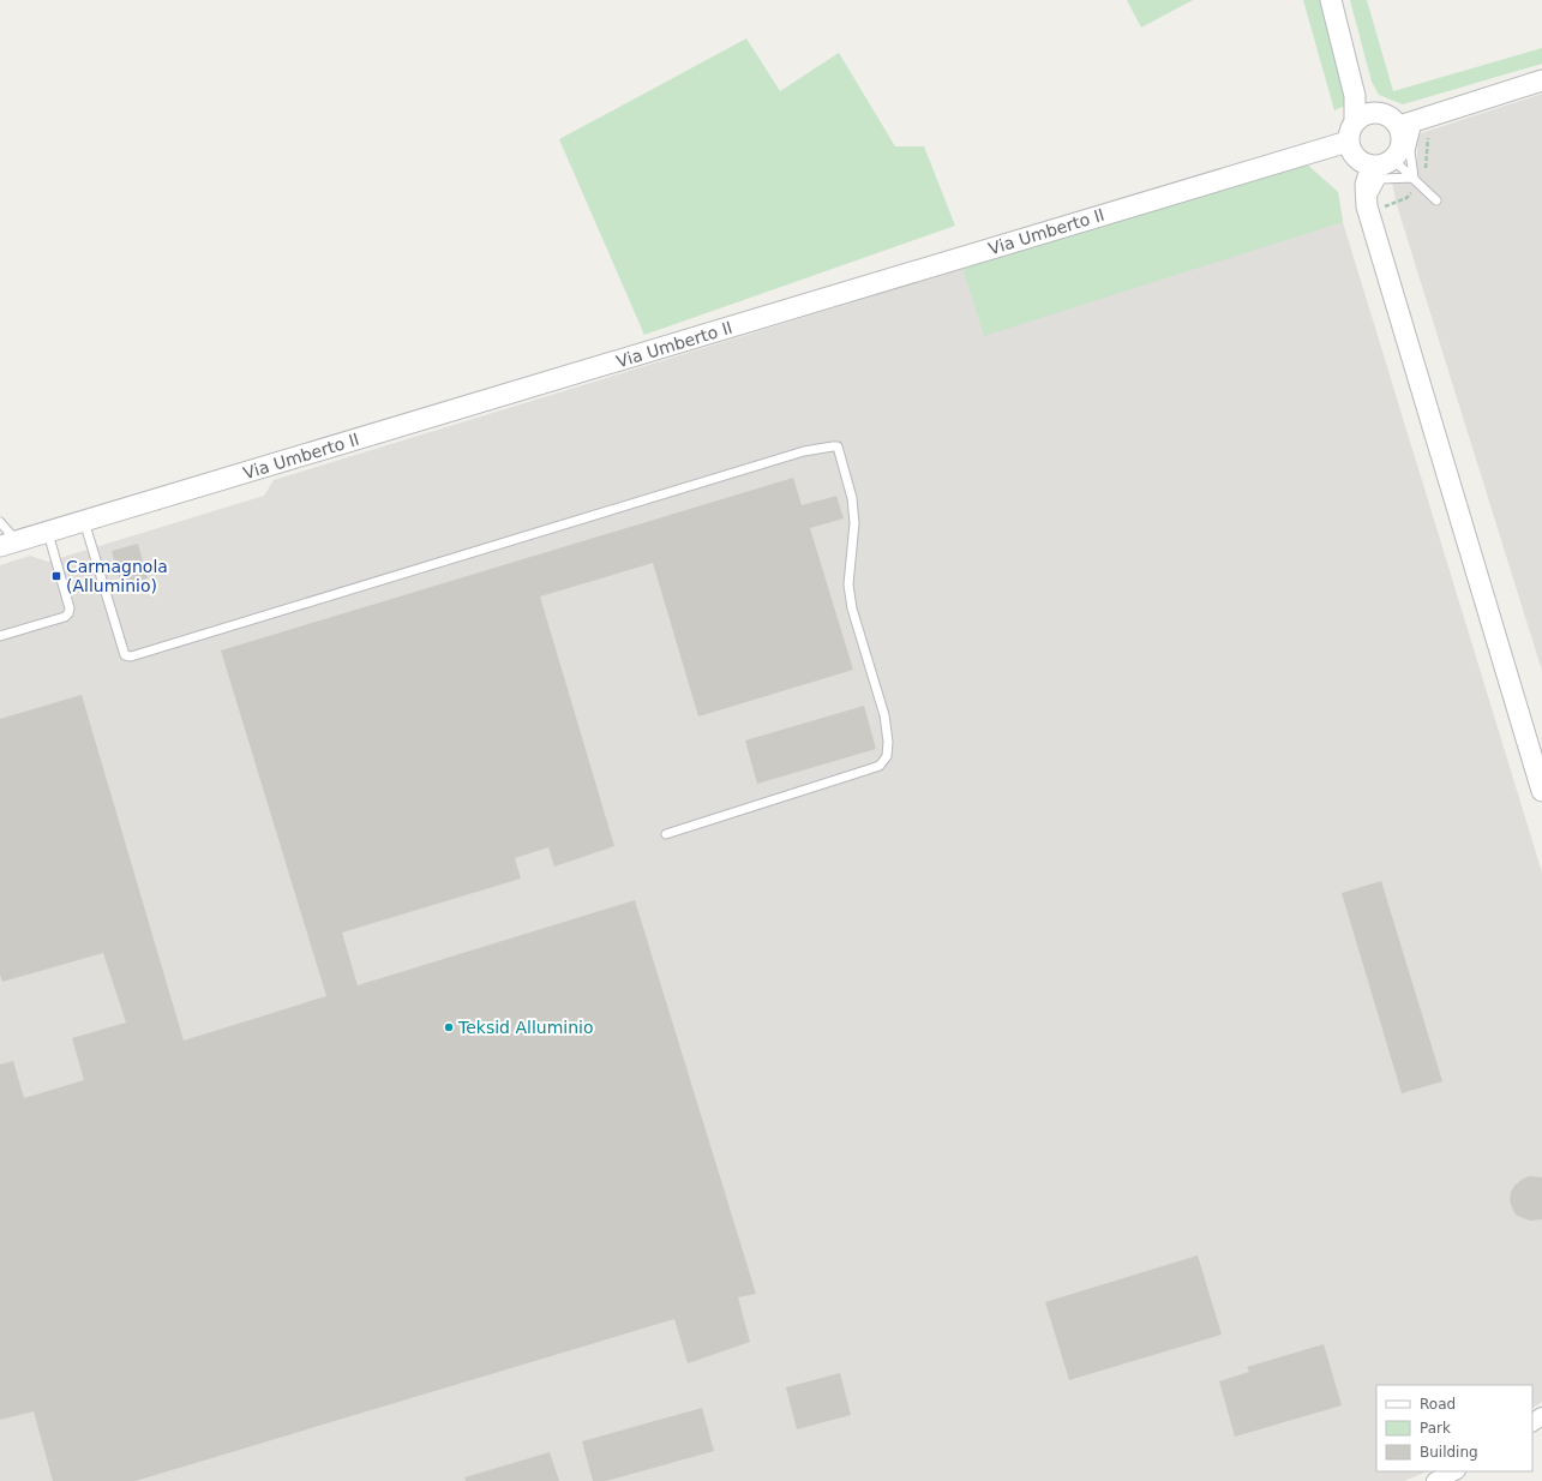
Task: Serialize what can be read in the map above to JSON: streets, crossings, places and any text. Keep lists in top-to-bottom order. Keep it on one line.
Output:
{"streets":{"street":["Via Umberto II"]},"places":{"transit":["Carmagnola (Alluminio)"],"other":["Teksid Alluminio"]},"legend":["Road","Park","Building"]}
